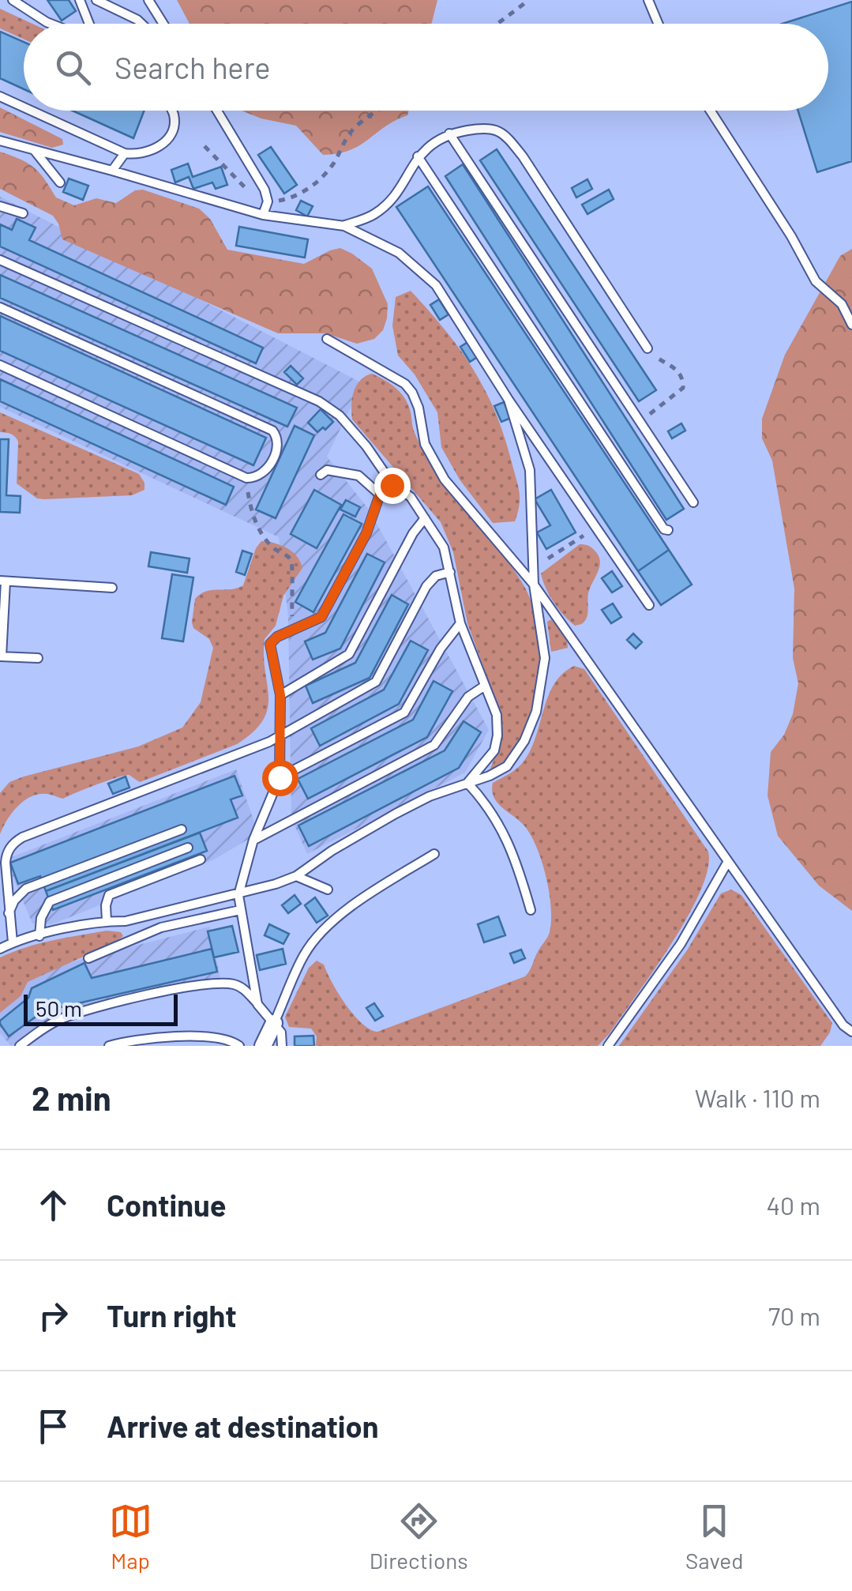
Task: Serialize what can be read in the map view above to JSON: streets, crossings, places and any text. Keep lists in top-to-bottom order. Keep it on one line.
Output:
{"scale_bar":"50 m","page":{"search":"Search here","scale":"50 m","heading":["2 min","Walk · 110 m"],"list":[["Continue","40 m"],["Turn right","70 m"],"Arrive at destination"],"nav":["Map","Directions","Saved"]}}
